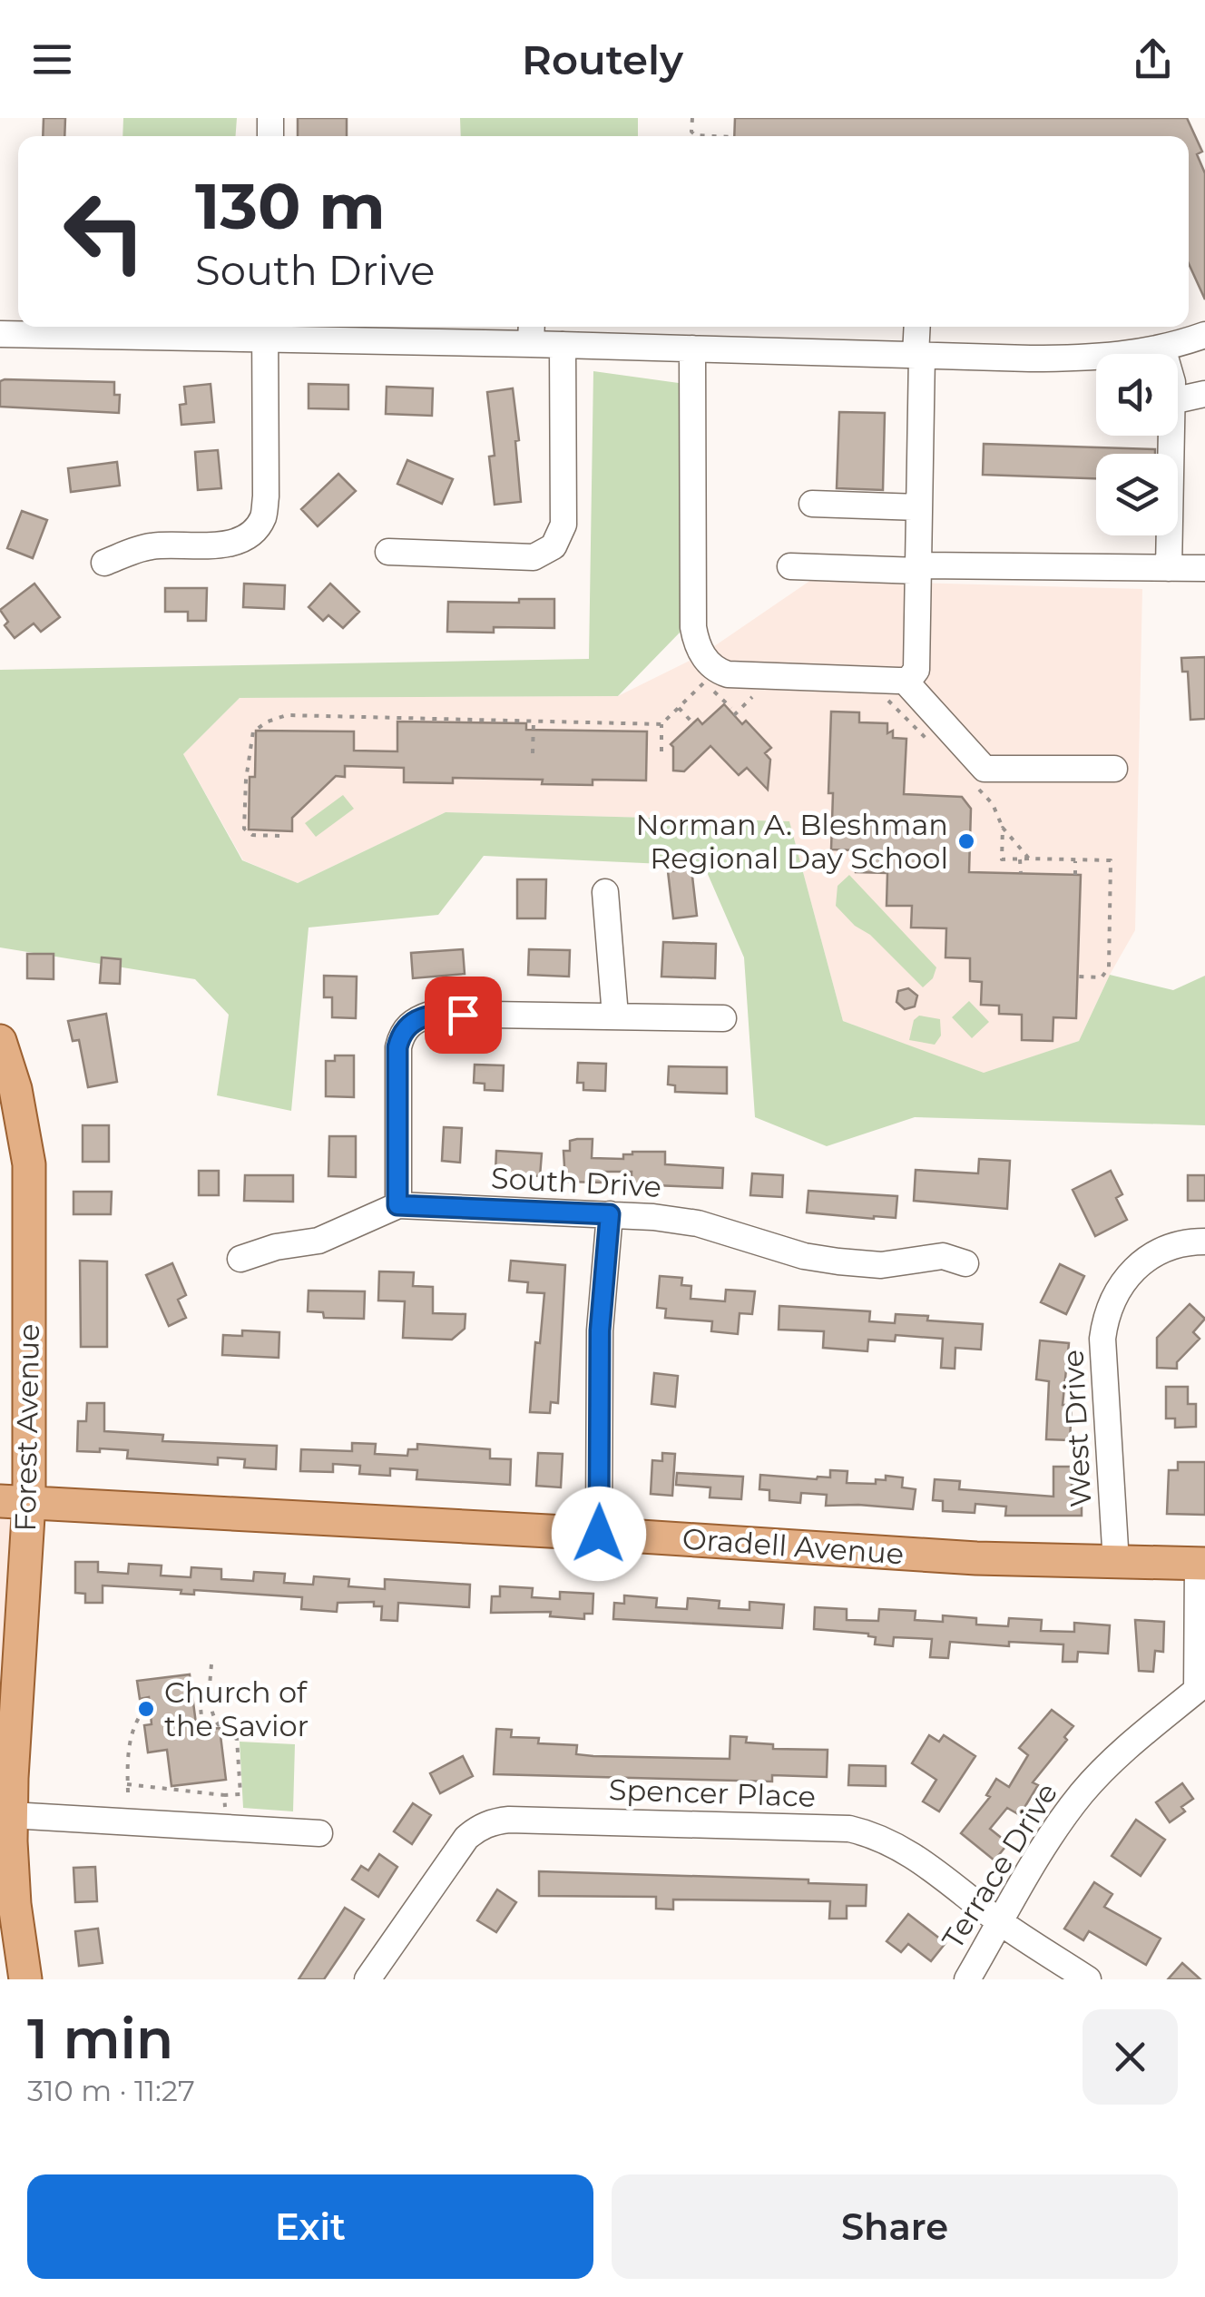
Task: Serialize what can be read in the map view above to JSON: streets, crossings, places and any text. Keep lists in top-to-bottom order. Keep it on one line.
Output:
{"streets":{"main road":["Forest Avenue","Oradell Avenue"],"street":["South Drive","West Drive","Spencer Place","Terrace Drive"]},"crossings":[["Forest Avenue","Oradell Avenue"],["West Drive","Oradell Avenue"],["Oradell Avenue","Terrace Drive"],["Spencer Place","Terrace Drive"]],"places":["Norman A. Bleshman Regional Day School","Church of the Savior"],"page":{"header":"Routely","turn":["130 m","South Drive"],"heading":["1 min","310 m · 11:27"],"buttons":["Exit","Share"]}}
